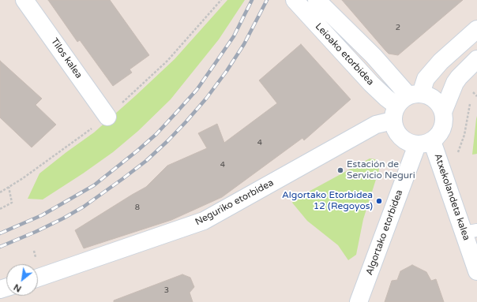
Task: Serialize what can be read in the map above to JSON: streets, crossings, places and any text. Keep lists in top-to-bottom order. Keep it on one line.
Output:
{"streets":{"street":["Leioako etorbidea","Tilos kalea","Atxekolandeta kalea","Neguriko etorbidea","Algortako etorbidea"]},"crossings":[["Leioako etorbidea","Atxekolandeta kalea"],["Leioako etorbidea","Neguriko etorbidea"],["Leioako etorbidea","Algortako etorbidea"],["Atxekolandeta kalea","Neguriko etorbidea"],["Atxekolandeta kalea","Algortako etorbidea"],["Neguriko etorbidea","Algortako etorbidea"]],"places":["Estación de Servicio Neguri","Algortako Etorbidea 12 (Regoyos)"],"house_numbers":["2","4","4","8","3"],"north":"bottom left"}
